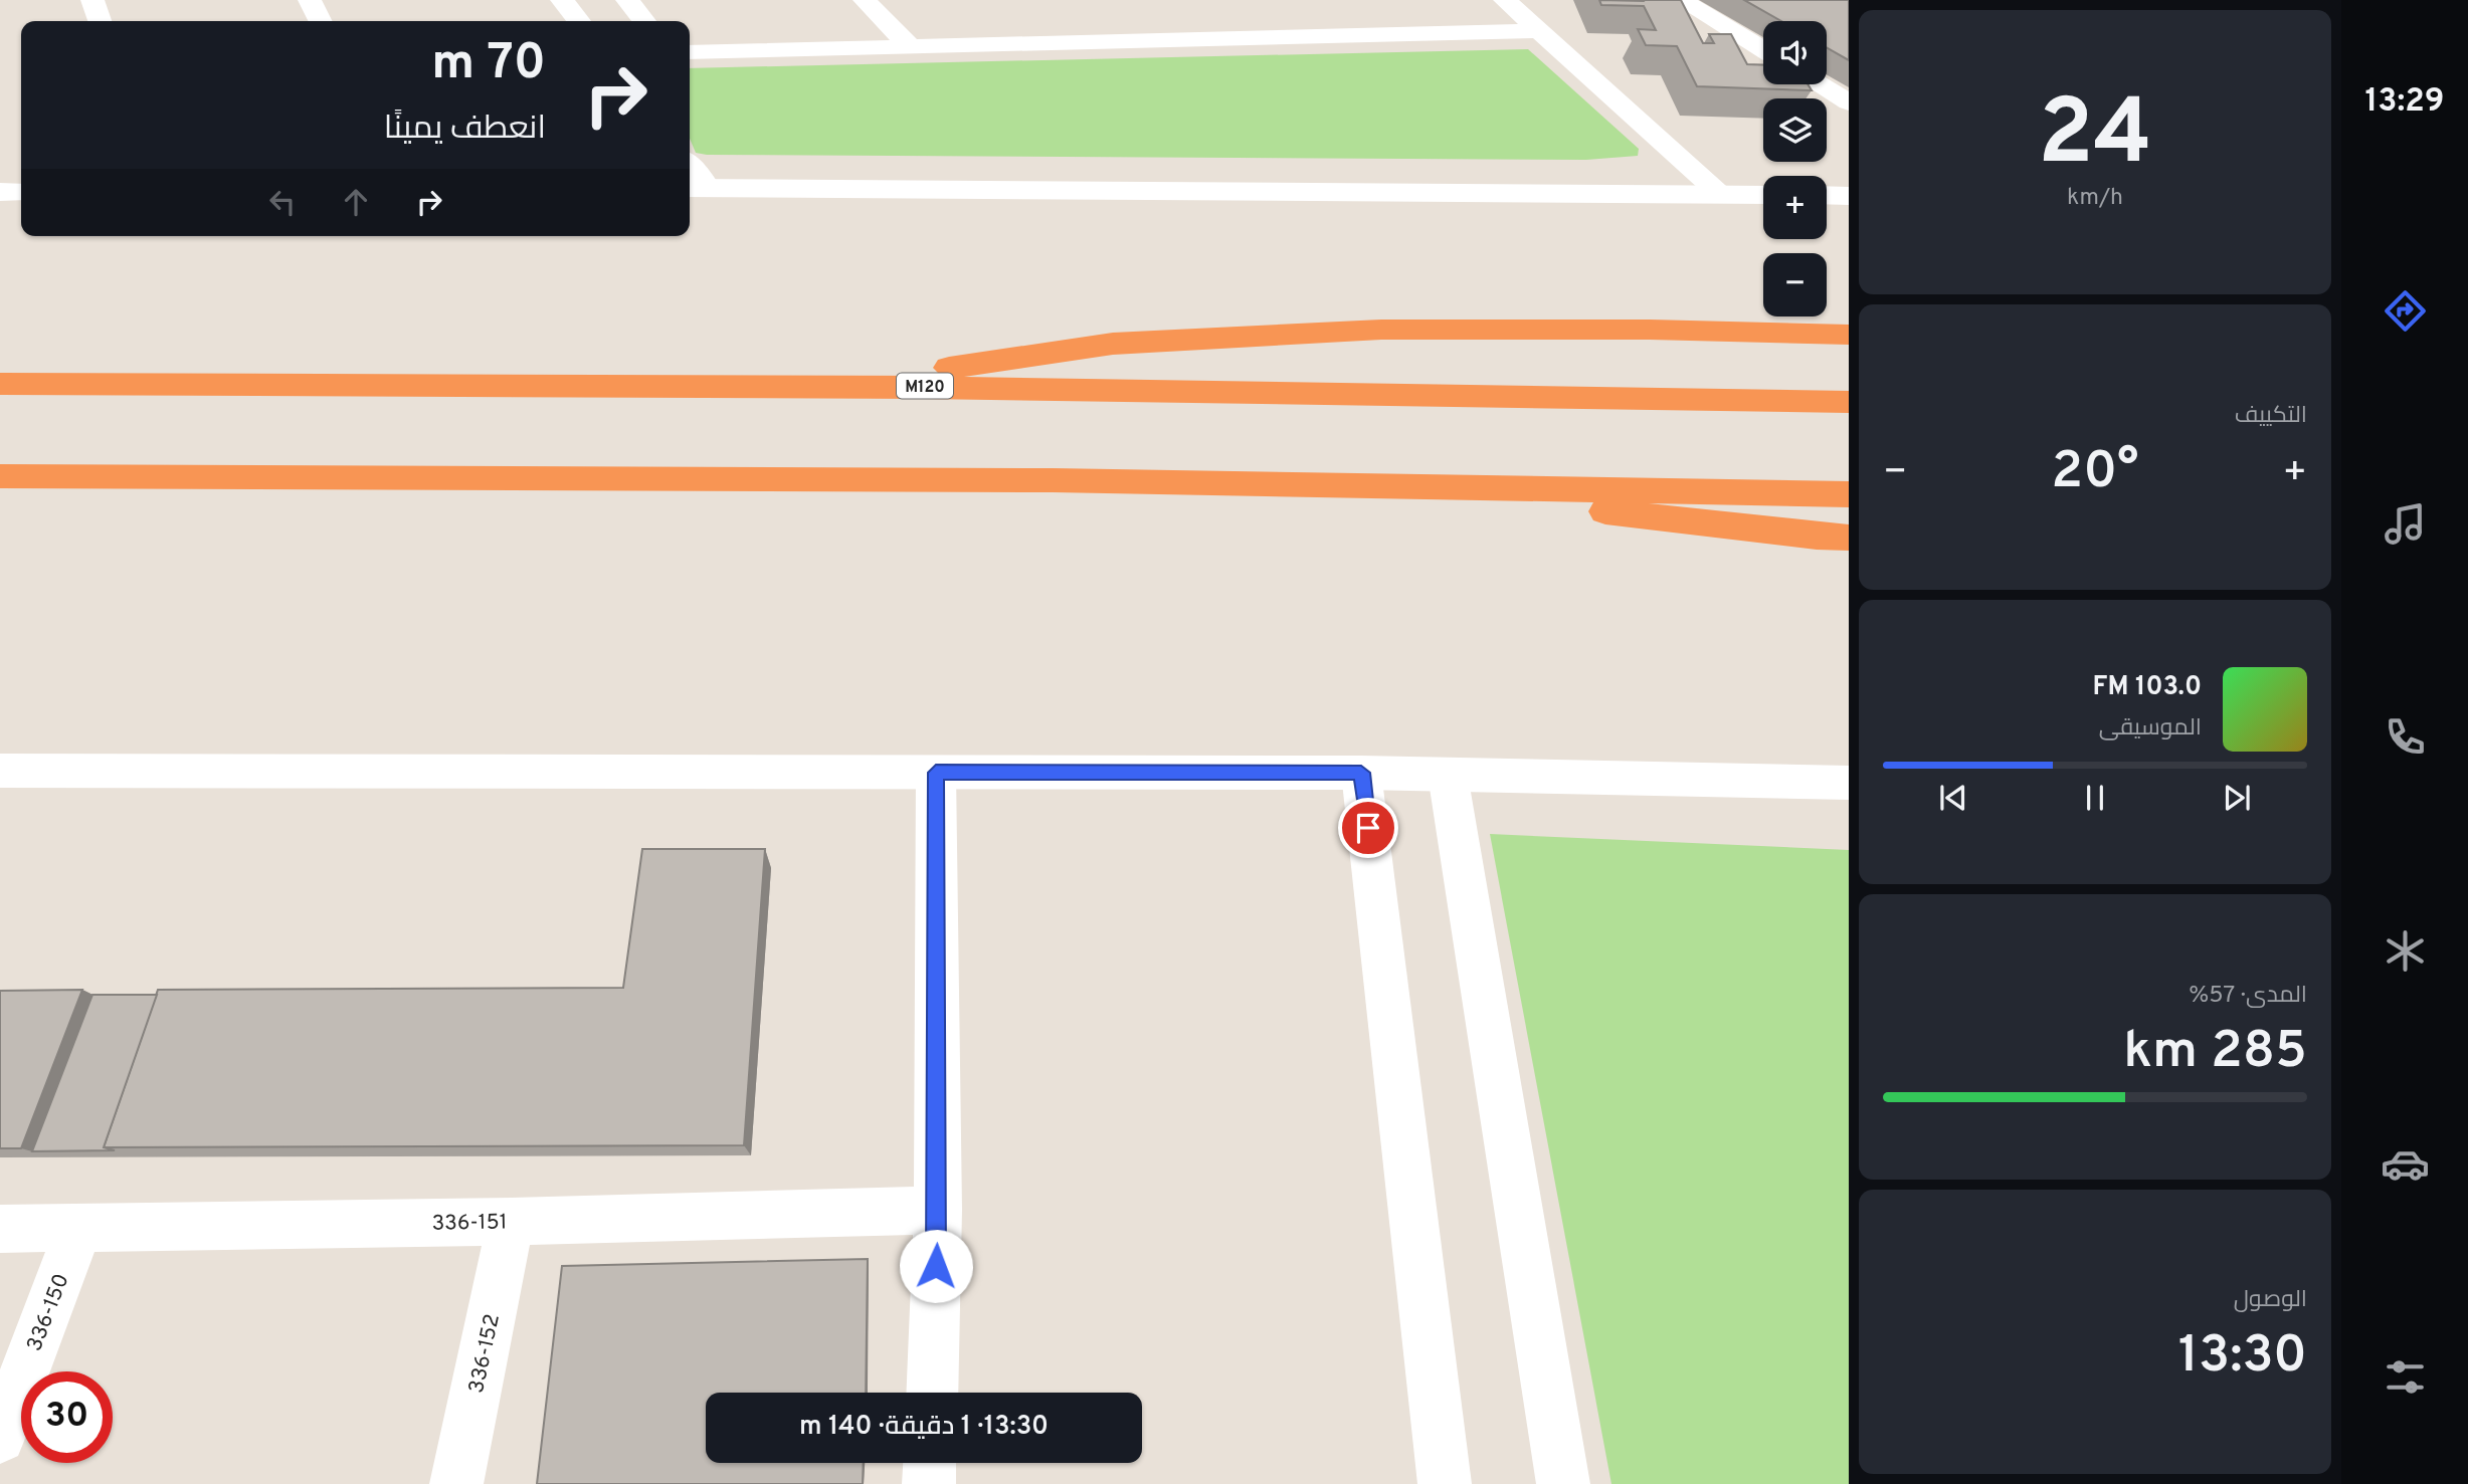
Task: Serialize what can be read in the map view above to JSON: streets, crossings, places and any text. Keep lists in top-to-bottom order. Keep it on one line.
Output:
{"streets":{"highway":["M120"],"street":["336-151","336-150","336-152"]},"crossings":[["336-151","336-150"],["336-151","336-152"]],"page":{"tabs":"13:29","tile":[["24","km/h"],"التكييف",["المدى · 57%","285 km"],["الوصول","13:30"]],"map_buttons":["+","−"],"turn":["70 m","انعطف يمينًا"],"heat":["−","20°","+"],"song":["103.0 FM","الموسيقى"],"limit":"30","trip":"13:30 · 1 دقيقة · 140 m"}}
